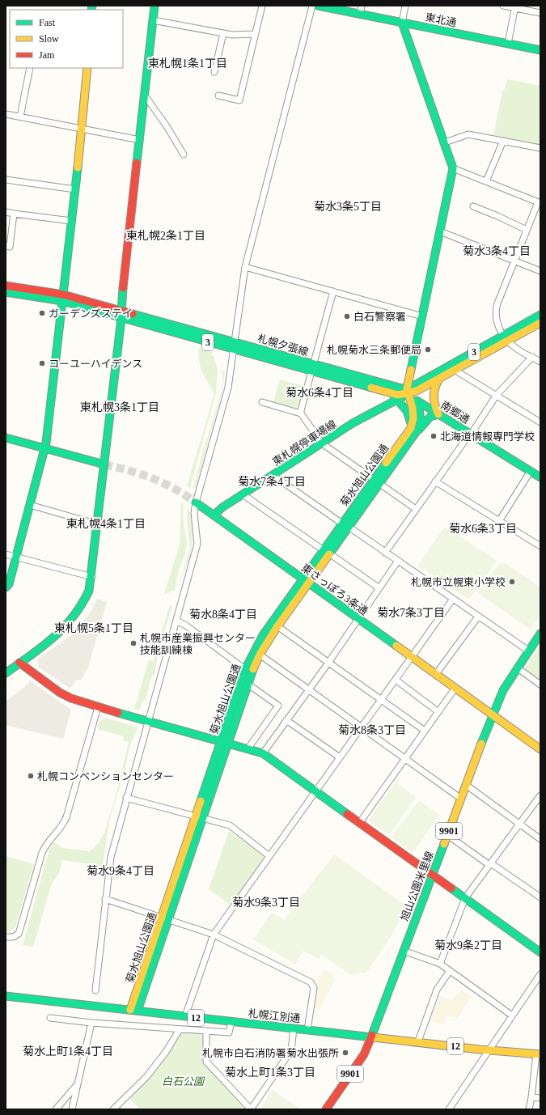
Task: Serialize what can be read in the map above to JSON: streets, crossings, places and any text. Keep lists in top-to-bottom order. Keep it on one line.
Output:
{"streets":{"main road":["東北通","3","札幌夕張線","南郷通","東札幌停車場線","菊水旭山公園通","東さっぽろ3条通","9901","旭山公園米里線","札幌江別通","12"]},"crossings":[["札幌夕張線","南郷通"],["札幌夕張線","東札幌停車場線"],["札幌夕張線","菊水旭山公園通"],["南郷通","東札幌停車場線"],["南郷通","菊水旭山公園通"],["東札幌停車場線","菊水旭山公園通"],["東札幌停車場線","東さっぽろ3条通"],["菊水旭山公園通","東さっぽろ3条通"],["菊水旭山公園通","札幌江別通"],["東さっぽろ3条通","旭山公園米里線"],["旭山公園米里線","札幌江別通"]],"districts":["東札幌1条1丁目","菊水3条5丁目","東札幌2条1丁目","菊水3条4丁目","菊水6条4丁目","東札幌3条1丁目","菊水7条4丁目","東札幌4条1丁目","菊水6条3丁目","菊水7条3丁目","菊水8条4丁目","東札幌5条1丁目","菊水8条3丁目","菊水9条4丁目","菊水9条3丁目","菊水9条2丁目","菊水上町1条4丁目","菊水上町1条3丁目"],"parks":["白石公園"],"places":["ガーデンズステイ","白石警察署","札幌菊水三条郵便局","コーユーハイデンス","北海道情報専門学校","札幌市立幌東小学校","札幌市産業振興センター 技能訓練棟","札幌コンベンションセンター","札幌市白石消防署菊水出張所"],"legend":["Fast","Slow","Jam"]}
